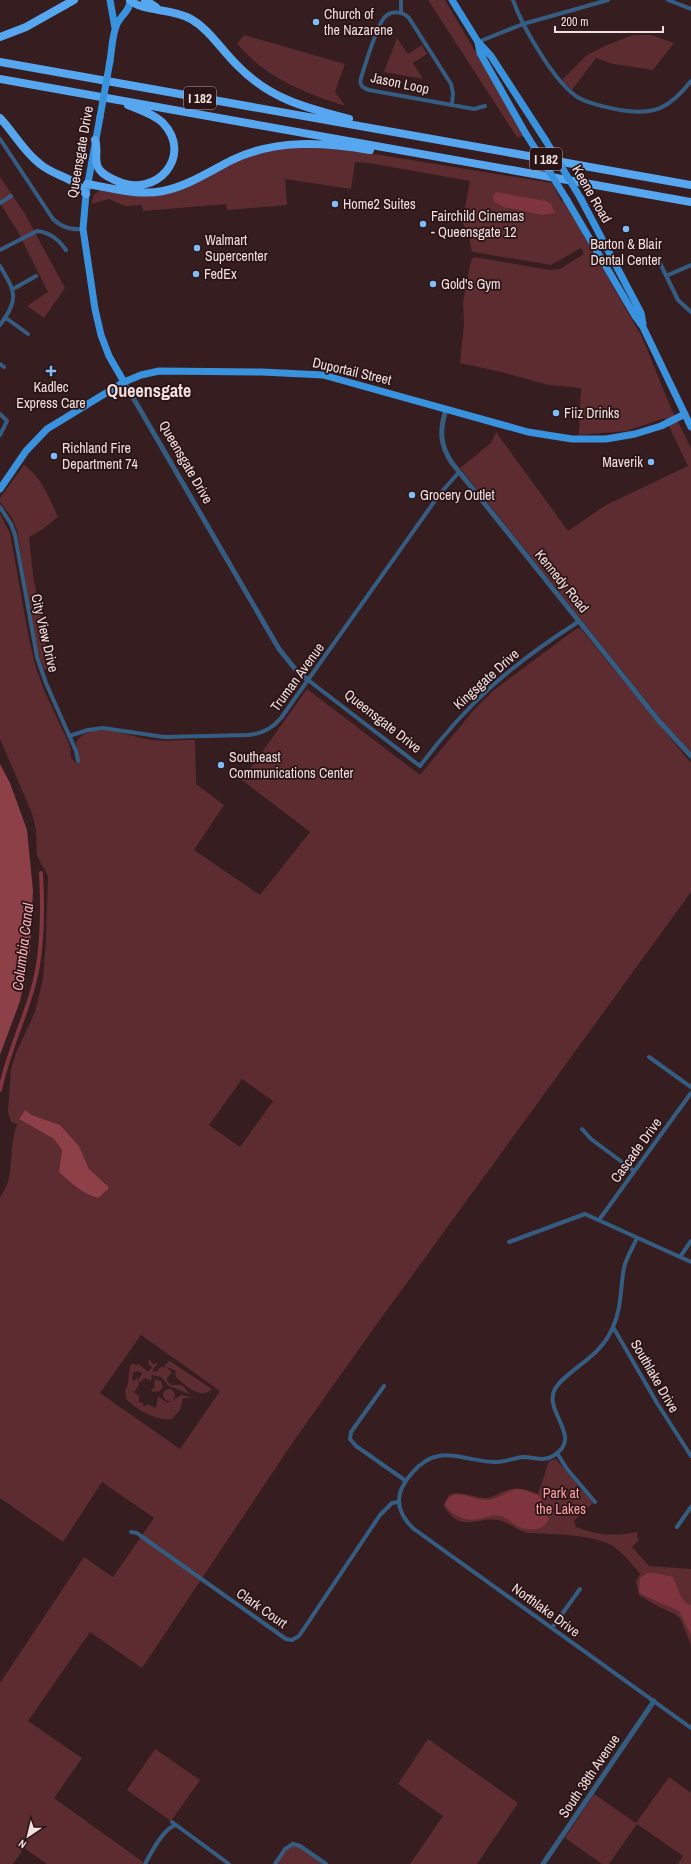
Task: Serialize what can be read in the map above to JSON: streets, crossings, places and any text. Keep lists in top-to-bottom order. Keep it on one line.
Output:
{"streets":{"highway":["I 182"],"main road":["Queensgate Drive","Keene Road","Duportail Street"],"street":["Jason Loop","Kennedy Road","City View Drive","Truman Avenue","Kingsgate Drive","Cascade Drive","Southlake Drive","Clark Court","Northlake Drive","South 38th Avenue"]},"crossings":[["Queensgate Drive","Duportail Street"],["Queensgate Drive","Truman Avenue"],["Queensgate Drive","Kingsgate Drive"],["Keene Road","Duportail Street"],["Duportail Street","Kennedy Road"],["Kennedy Road","Truman Avenue"],["Kennedy Road","Kingsgate Drive"],["City View Drive","Truman Avenue"],["Clark Court","Northlake Drive"],["Northlake Drive","South 38th Avenue"]],"districts":["Queensgate"],"water":["Columbia Canal"],"parks":["Park at the Lakes"],"places":{"other":["Church of the Nazarene","Home2 Suites","Fairchild Cinemas - Queensgate 12","Barton & Blair Dental Center","Walmart Supercenter","FedEx","Gold's Gym","Fiiz Drinks","Richland Fire Department 74","Maverik","Grocery Outlet","Southeast Communications Center"],"health":["Kadlec Express Care"]},"scale_bar":"200 m","north":"bottom left"}
